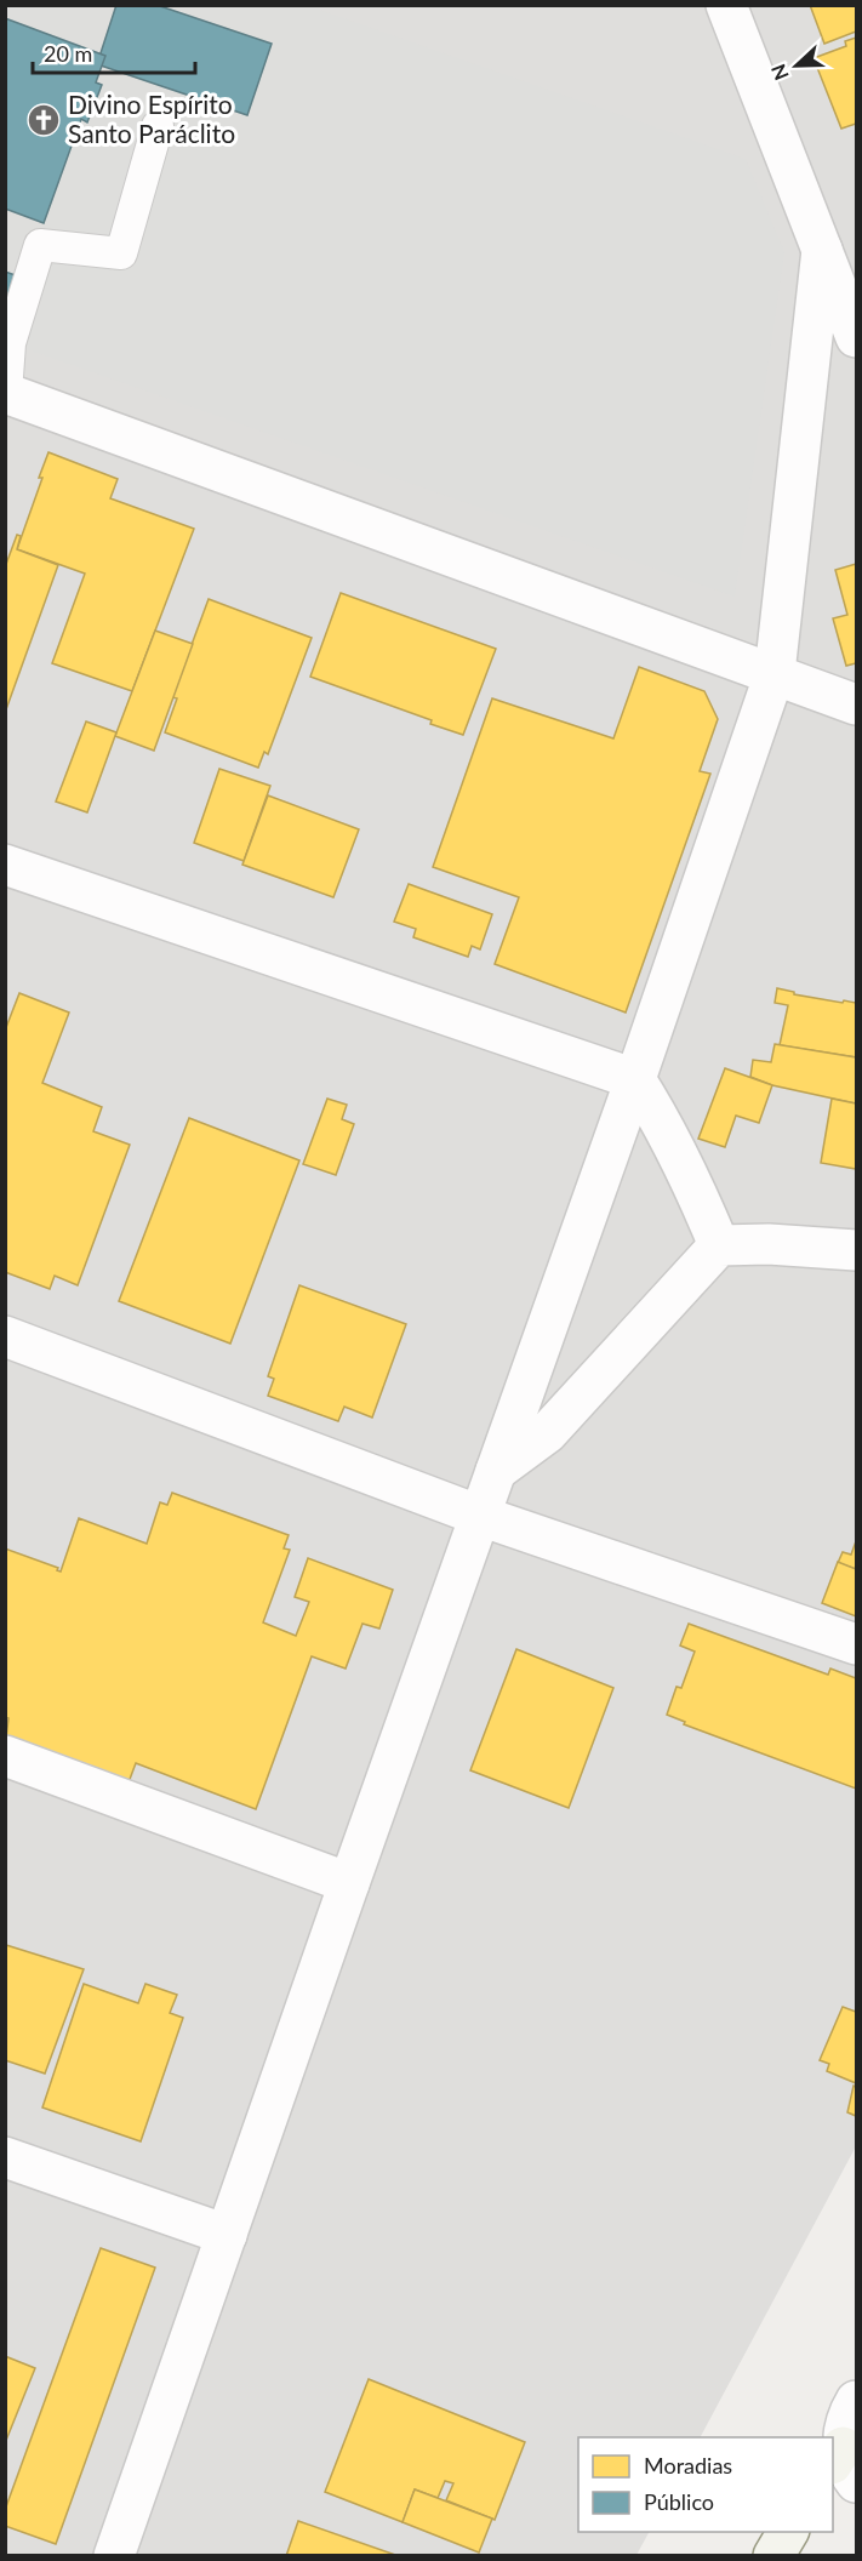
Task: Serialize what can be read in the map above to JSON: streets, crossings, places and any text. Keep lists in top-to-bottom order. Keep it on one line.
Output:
{"places":{"church":["Divino Espírito Santo Paráclito"]},"legend":["Moradias","Público"],"scale_bar":"20 m","north":"left"}
